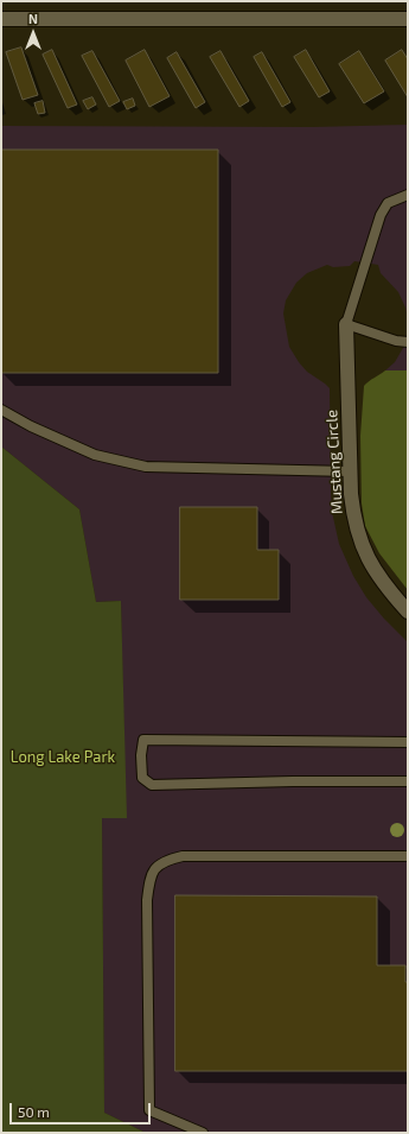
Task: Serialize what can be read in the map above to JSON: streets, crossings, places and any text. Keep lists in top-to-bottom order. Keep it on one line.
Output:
{"streets":{"street":["Mustang Circle"]},"parks":["Long Lake Park"],"scale_bar":"50 m","north":"top"}
